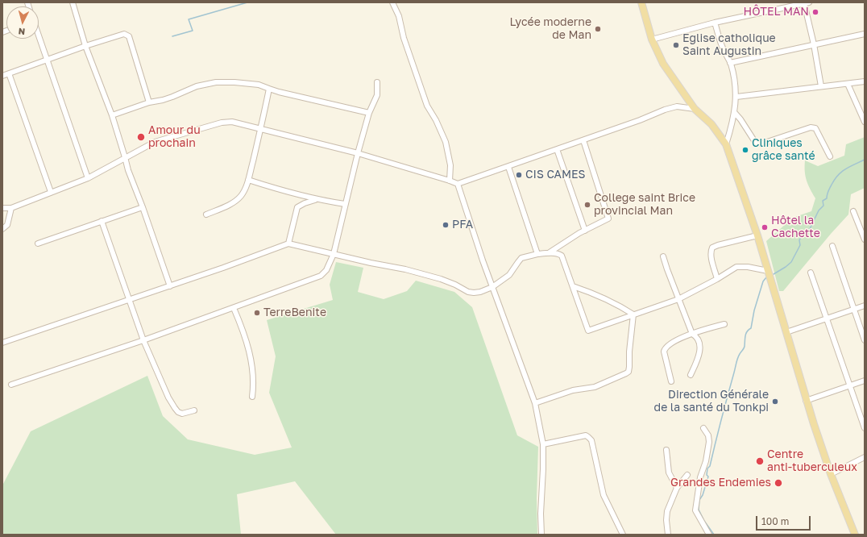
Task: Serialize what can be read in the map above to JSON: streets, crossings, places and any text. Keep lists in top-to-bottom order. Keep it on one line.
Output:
{"places":["HÔTEL MAN","Lycée moderne de Man","Eglise catholique Saint Augustin","Amour du prochain","Cliniques grâce santé","CIS CAMES","College saint Brice provincial Man","PFA","Hôtel la Cachette","TerreBenite","Direction Générale de la santé du Tonkpi","Centre anti-tuberculeux","Grandes Endemies"],"scale_bar":"100 m","north":"bottom"}
